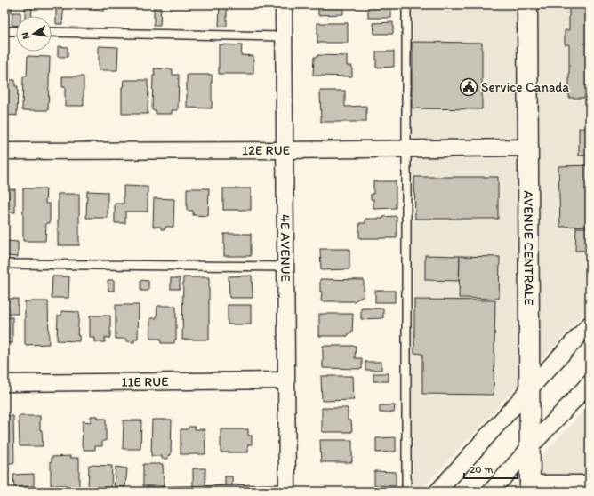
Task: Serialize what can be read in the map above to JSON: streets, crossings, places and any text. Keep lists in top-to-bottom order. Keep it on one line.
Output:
{"streets":{"street":["12E RUE","4E AVENUE","AVENUE CENTRALE","11E RUE"]},"crossings":[["12E RUE","4E AVENUE"],["12E RUE","AVENUE CENTRALE"],["4E AVENUE","11E RUE"]],"places":{"public building":["Service Canada"]},"scale_bar":"20 m","north":"left"}
